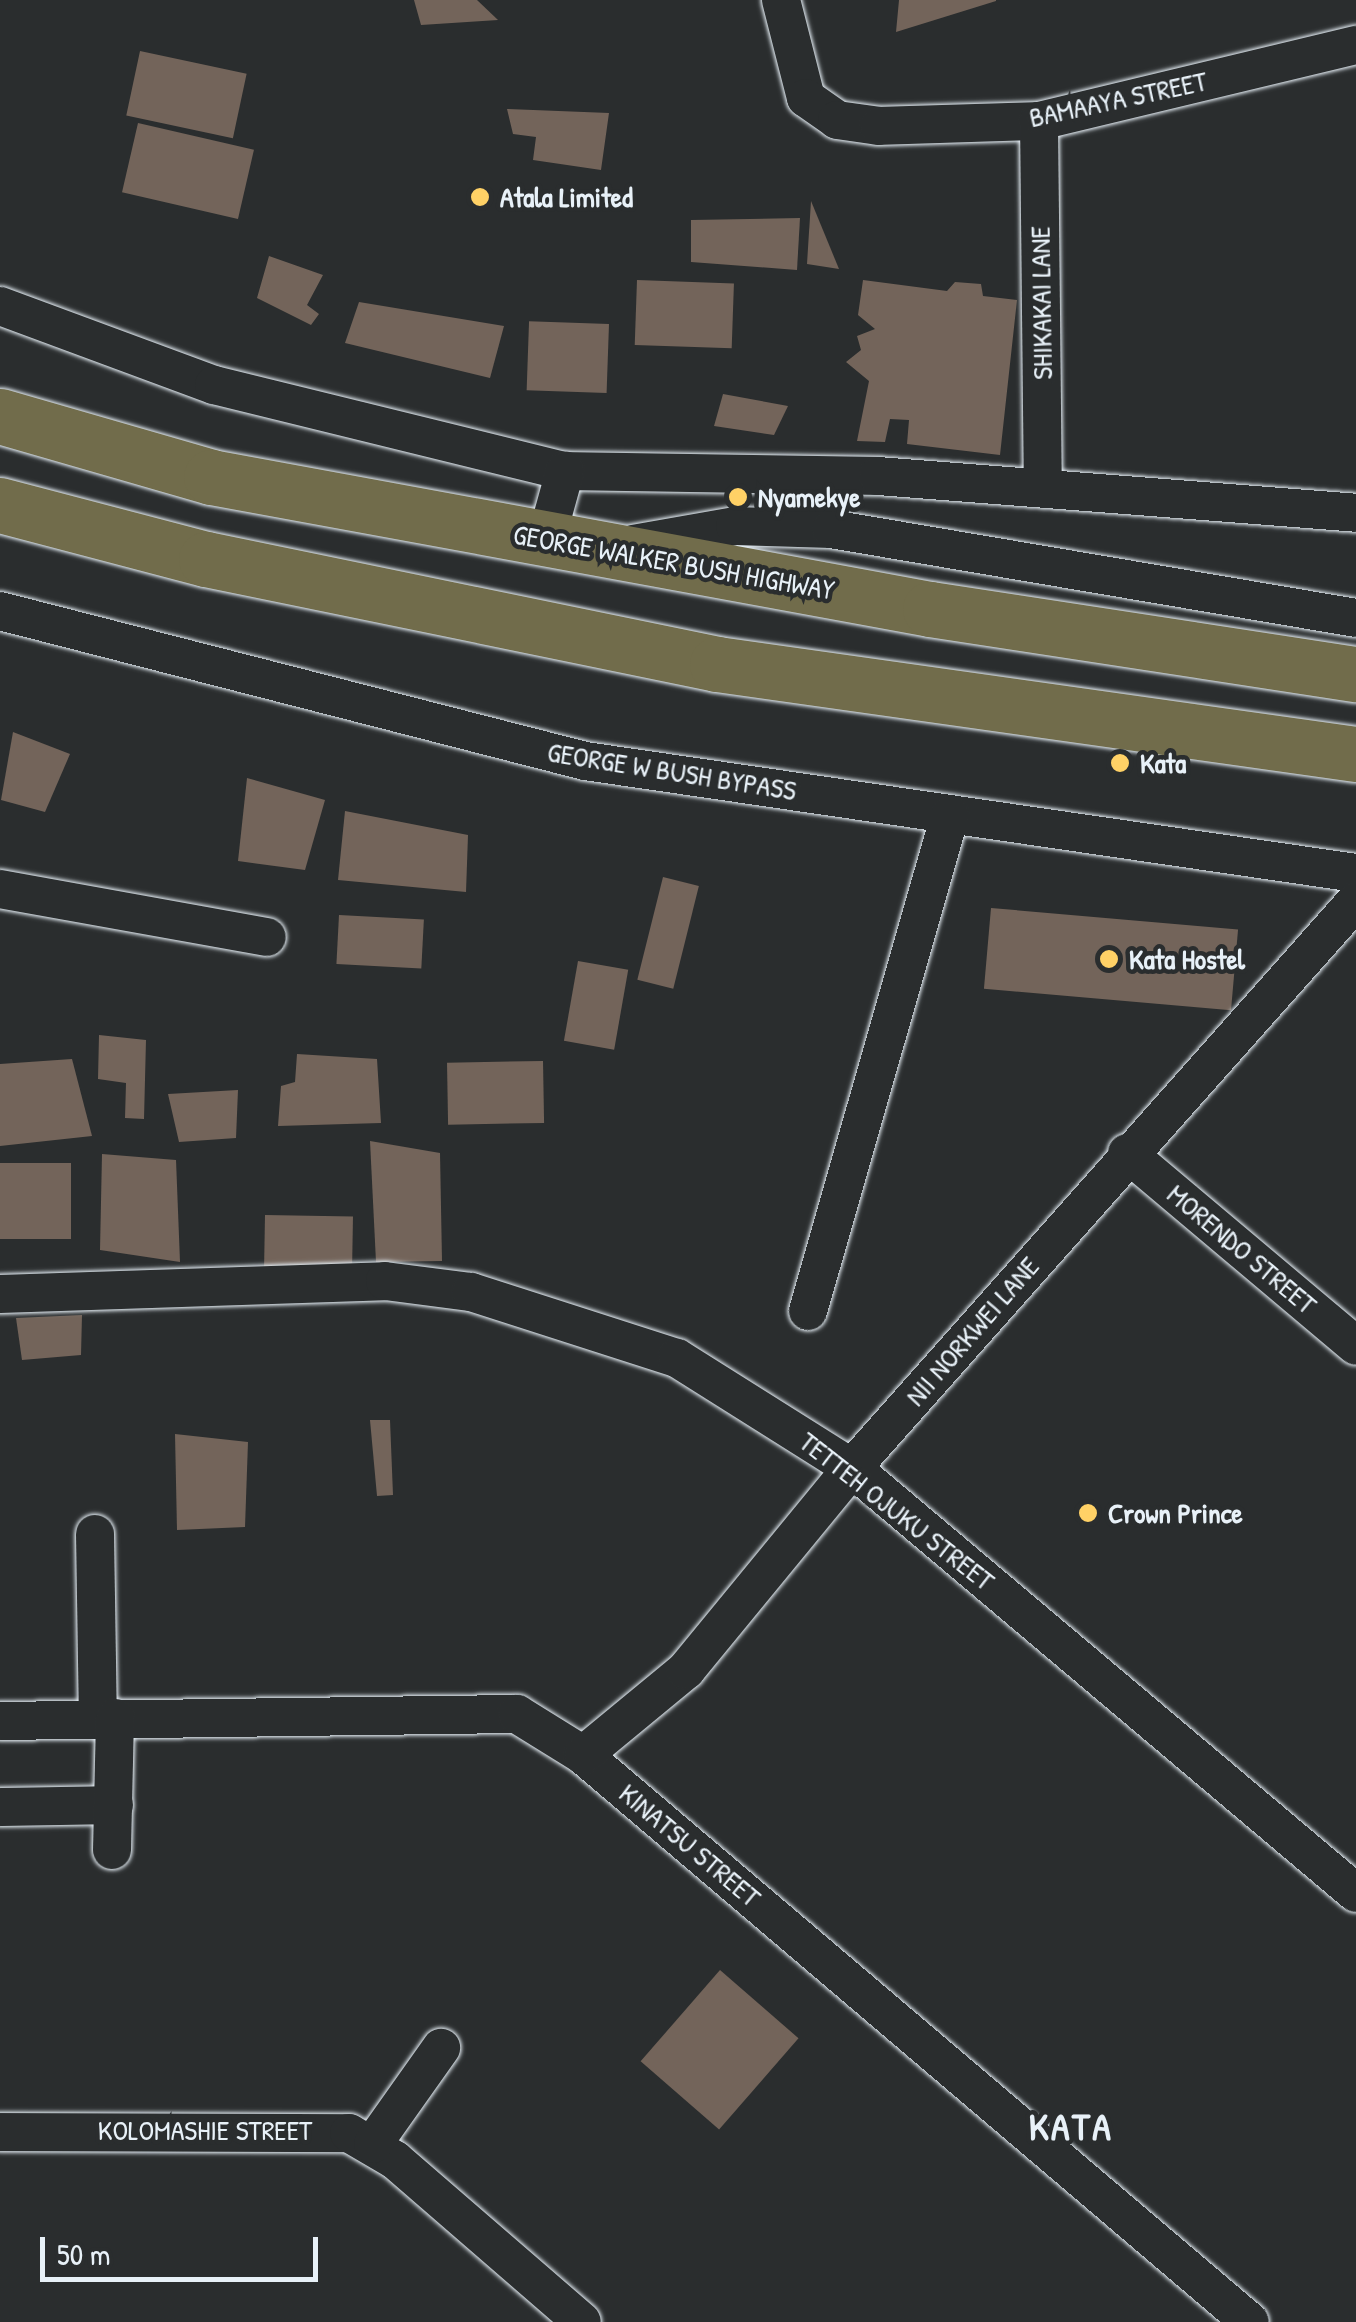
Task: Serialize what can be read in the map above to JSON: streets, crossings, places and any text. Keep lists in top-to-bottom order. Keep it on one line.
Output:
{"streets":{"highway":["GEORGE WALKER BUSH HIGHWAY"],"street":["BAMAAYA STREET","SHIKAKAI LANE","GEORGE W BUSH BYPASS","MORENDO STREET","NII NORKWEI LANE","TETTEH OJUKU STREET","KINATSU STREET","KOLOMASHIE STREET"]},"crossings":[["BAMAAYA STREET","SHIKAKAI LANE"],["MORENDO STREET","NII NORKWEI LANE"],["NII NORKWEI LANE","TETTEH OJUKU STREET"],["NII NORKWEI LANE","KINATSU STREET"]],"districts":["KATA"],"places":["Atala Limited","Nyamekye","Kata","Kata Hostel","Crown Prince"],"scale_bar":"50 m"}
